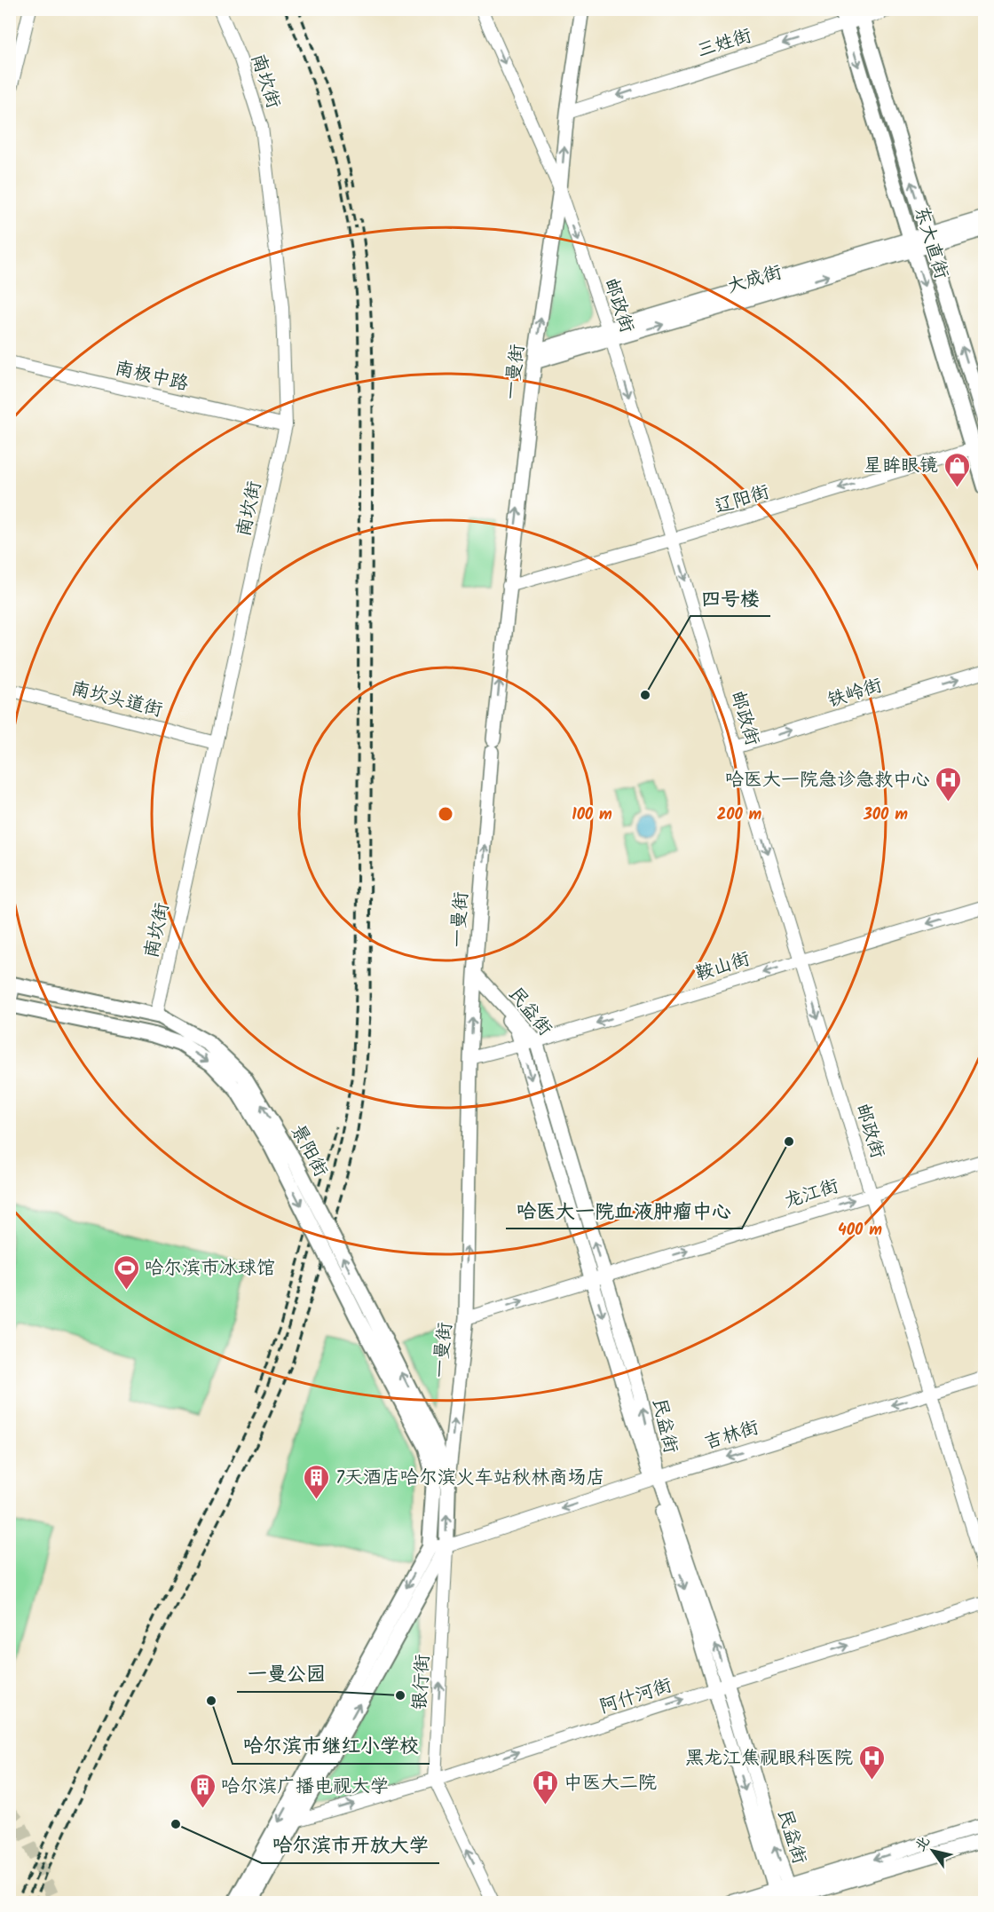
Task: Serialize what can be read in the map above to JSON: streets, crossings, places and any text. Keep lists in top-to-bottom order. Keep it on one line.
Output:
{"streets":{"main road":["东大直街","大成街","一曼街","民益街","景阳街"],"street":["三姓街","南坎街","邮政街","南极中路","辽阳街","铁岭街","南坎头道街","鞍山街","龙江街","吉林街","银行街","阿什河街"]},"crossings":[["三姓街","东大直街"],["三姓街","一曼街"],["南坎街","南极中路"],["南坎街","南坎头道街"],["南坎街","景阳街"],["东大直街","大成街"],["东大直街","辽阳街"],["大成街","邮政街"],["大成街","一曼街"],["邮政街","一曼街"],["邮政街","辽阳街"],["邮政街","铁岭街"],["邮政街","鞍山街"],["邮政街","龙江街"],["邮政街","吉林街"],["一曼街","辽阳街"],["一曼街","鞍山街"],["一曼街","民益街"],["一曼街","景阳街"],["一曼街","龙江街"],["一曼街","吉林街"],["一曼街","银行街"],["一曼街","阿什河街"],["鞍山街","民益街"],["民益街","龙江街"],["民益街","吉林街"],["民益街","阿什河街"],["景阳街","吉林街"],["吉林街","银行街"],["银行街","阿什河街"]],"one_way":["三姓街","邮政街","一曼街","辽阳街","铁岭街","鞍山街","龙江街","吉林街","银行街","阿什河街"],"places":{"shop":["星眸眼镜"],"other":["四号楼","哈医大一院血液肿瘤中心","一曼公园","哈尔滨市继红小学校","哈尔滨市开放大学"],"hospital":["哈医大一院急诊急救中心","黑龙江焦视眼科医院","中医大二院"],"sports":["哈尔滨市冰球馆"],"building":["7天酒店哈尔滨火车站秋林商场店","哈尔滨广播电视大学"]},"north":"top left","rings":["100 m","200 m","300 m","400 m"]}
